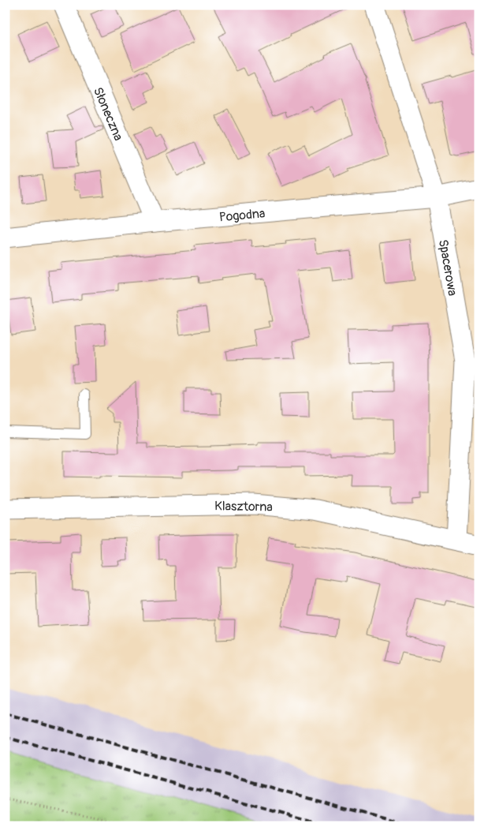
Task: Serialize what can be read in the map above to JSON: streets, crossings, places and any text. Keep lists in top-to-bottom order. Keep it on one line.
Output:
{"streets":{"street":["Słoneczna","Pogodna","Spacerowa","Klasztorna"]},"crossings":[["Słoneczna","Pogodna"],["Pogodna","Spacerowa"],["Spacerowa","Klasztorna"]]}
